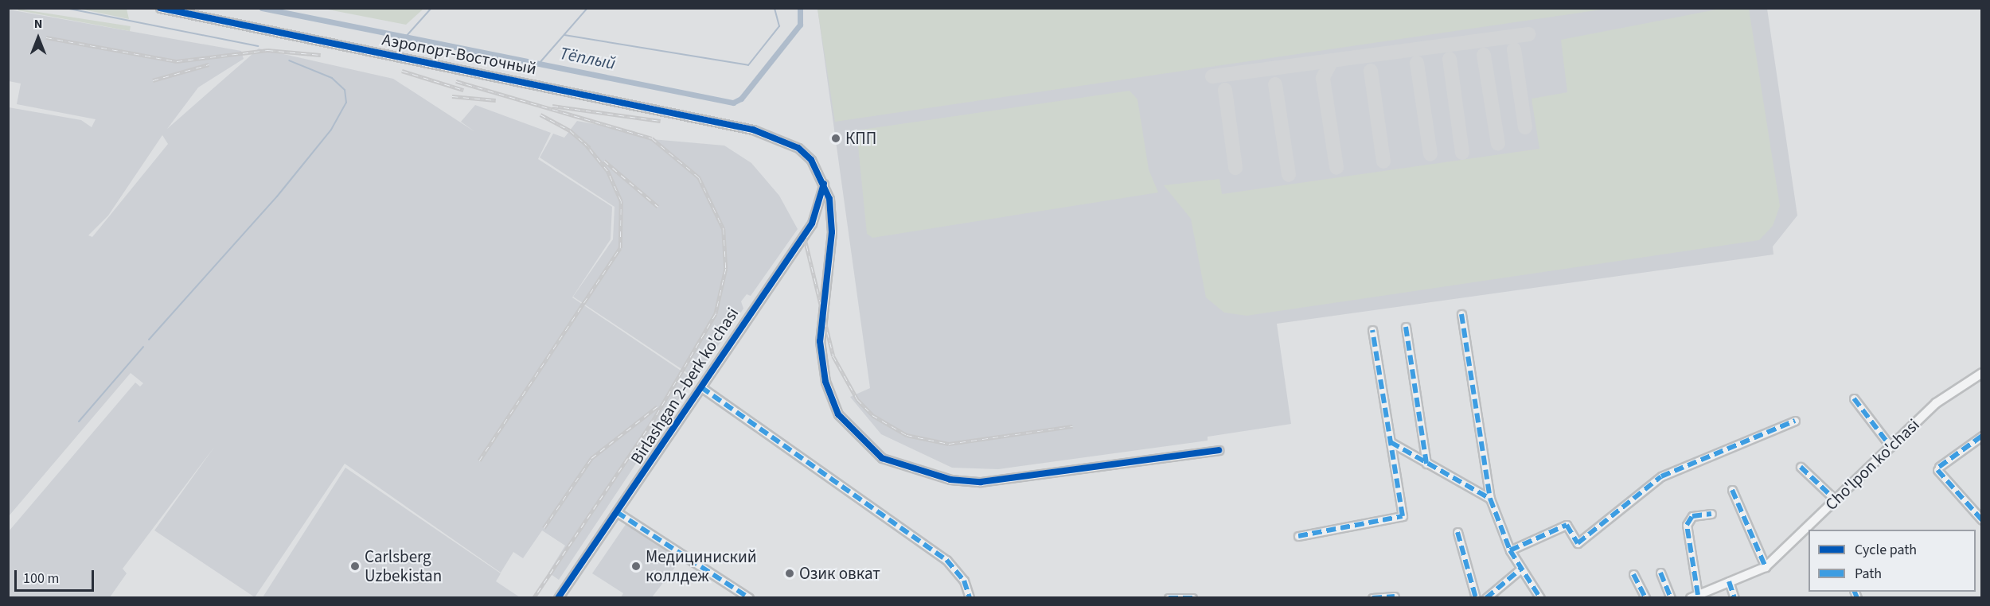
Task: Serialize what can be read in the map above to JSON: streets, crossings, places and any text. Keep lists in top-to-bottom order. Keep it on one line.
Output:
{"streets":{"main road":["Cho'lpon ko'chasi"],"street":["Аэропорт-Восточный","Birlashgan 2-berk ko'chasi"]},"crossings":[["Аэропорт-Восточный","Birlashgan 2-berk ko'chasi"]],"water":["Тёплый"],"places":["КПП","Carlsberg Uzbekistan","Медициниский коллдеж","Озик овкат"],"legend":["Cycle path","Path"],"scale_bar":"100 m","north":"top"}
